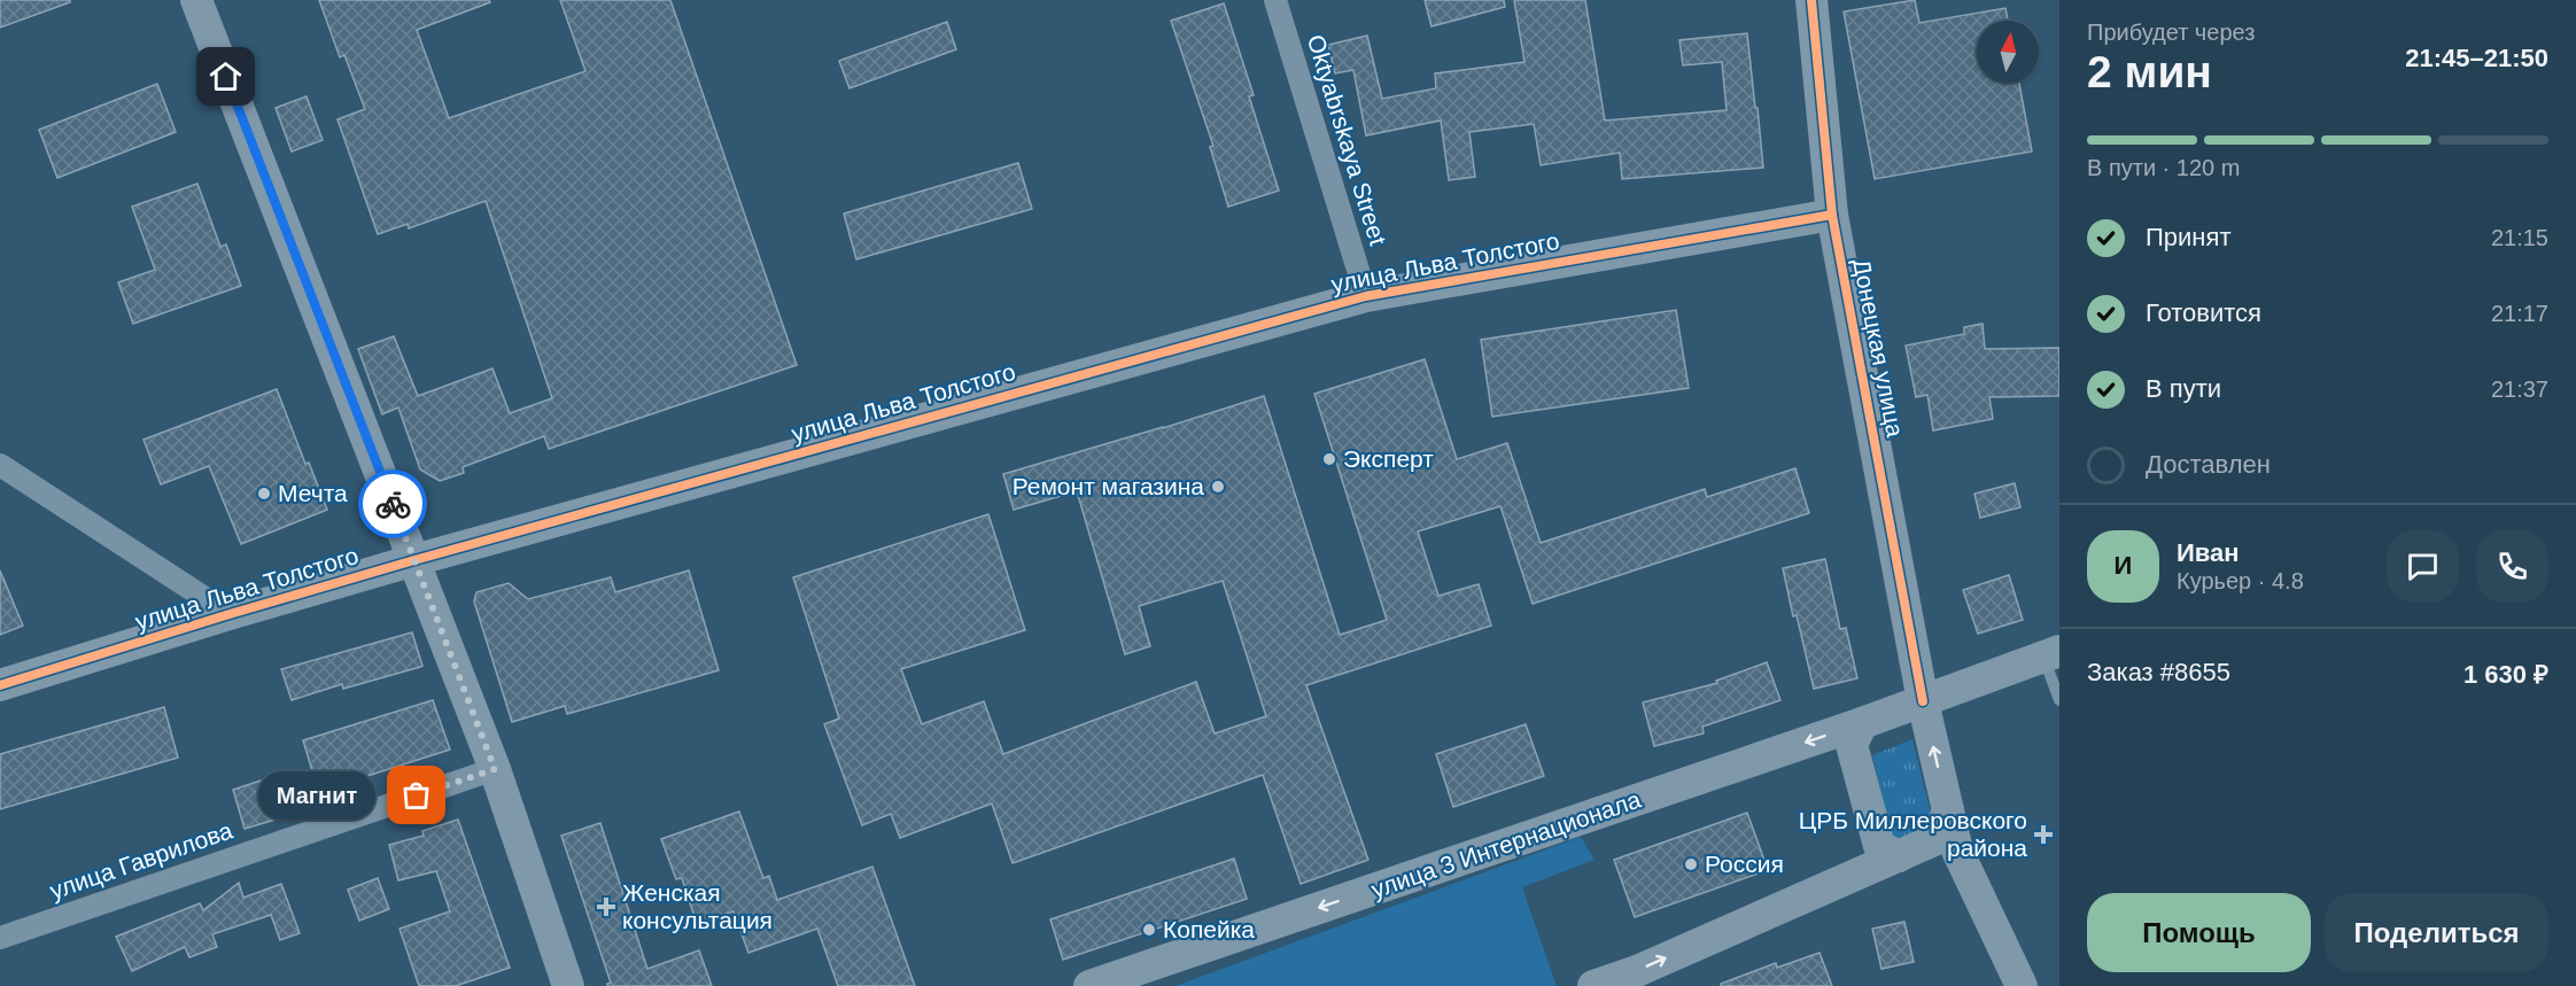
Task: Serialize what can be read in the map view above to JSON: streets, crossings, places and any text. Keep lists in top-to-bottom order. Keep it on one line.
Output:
{"streets":{"street":["Oktyabrskaya Street","улица Льва Толстого","Донецкая улица","улица 3 Интернационала","улица Гаврилова"]},"crossings":[["Oktyabrskaya Street","улица Льва Толстого"],["улица Льва Толстого","Донецкая улица"],["Донецкая улица","улица 3 Интернационала"]],"places":{"other":["Эксперт","Ремонт магазина","Мечта","Магнит","Россия","Копейка"],"health":["ЦРБ Миллеровского района","Женская консультация"]},"north":"top","page":{"heading":["2 мин","Прибудет через","21:45–21:50"],"panel":["Иван","Курьер · 4.8","Заказ #8655","1 630 ₽"],"bar":"В пути · 120 m","list":[["Принят","21:15"],["Готовится","21:17"],["В пути","21:37"],"Доставлен"],"round":"И","bubble":"Магнит","buttons":["Помощь","Поделиться"]}}
